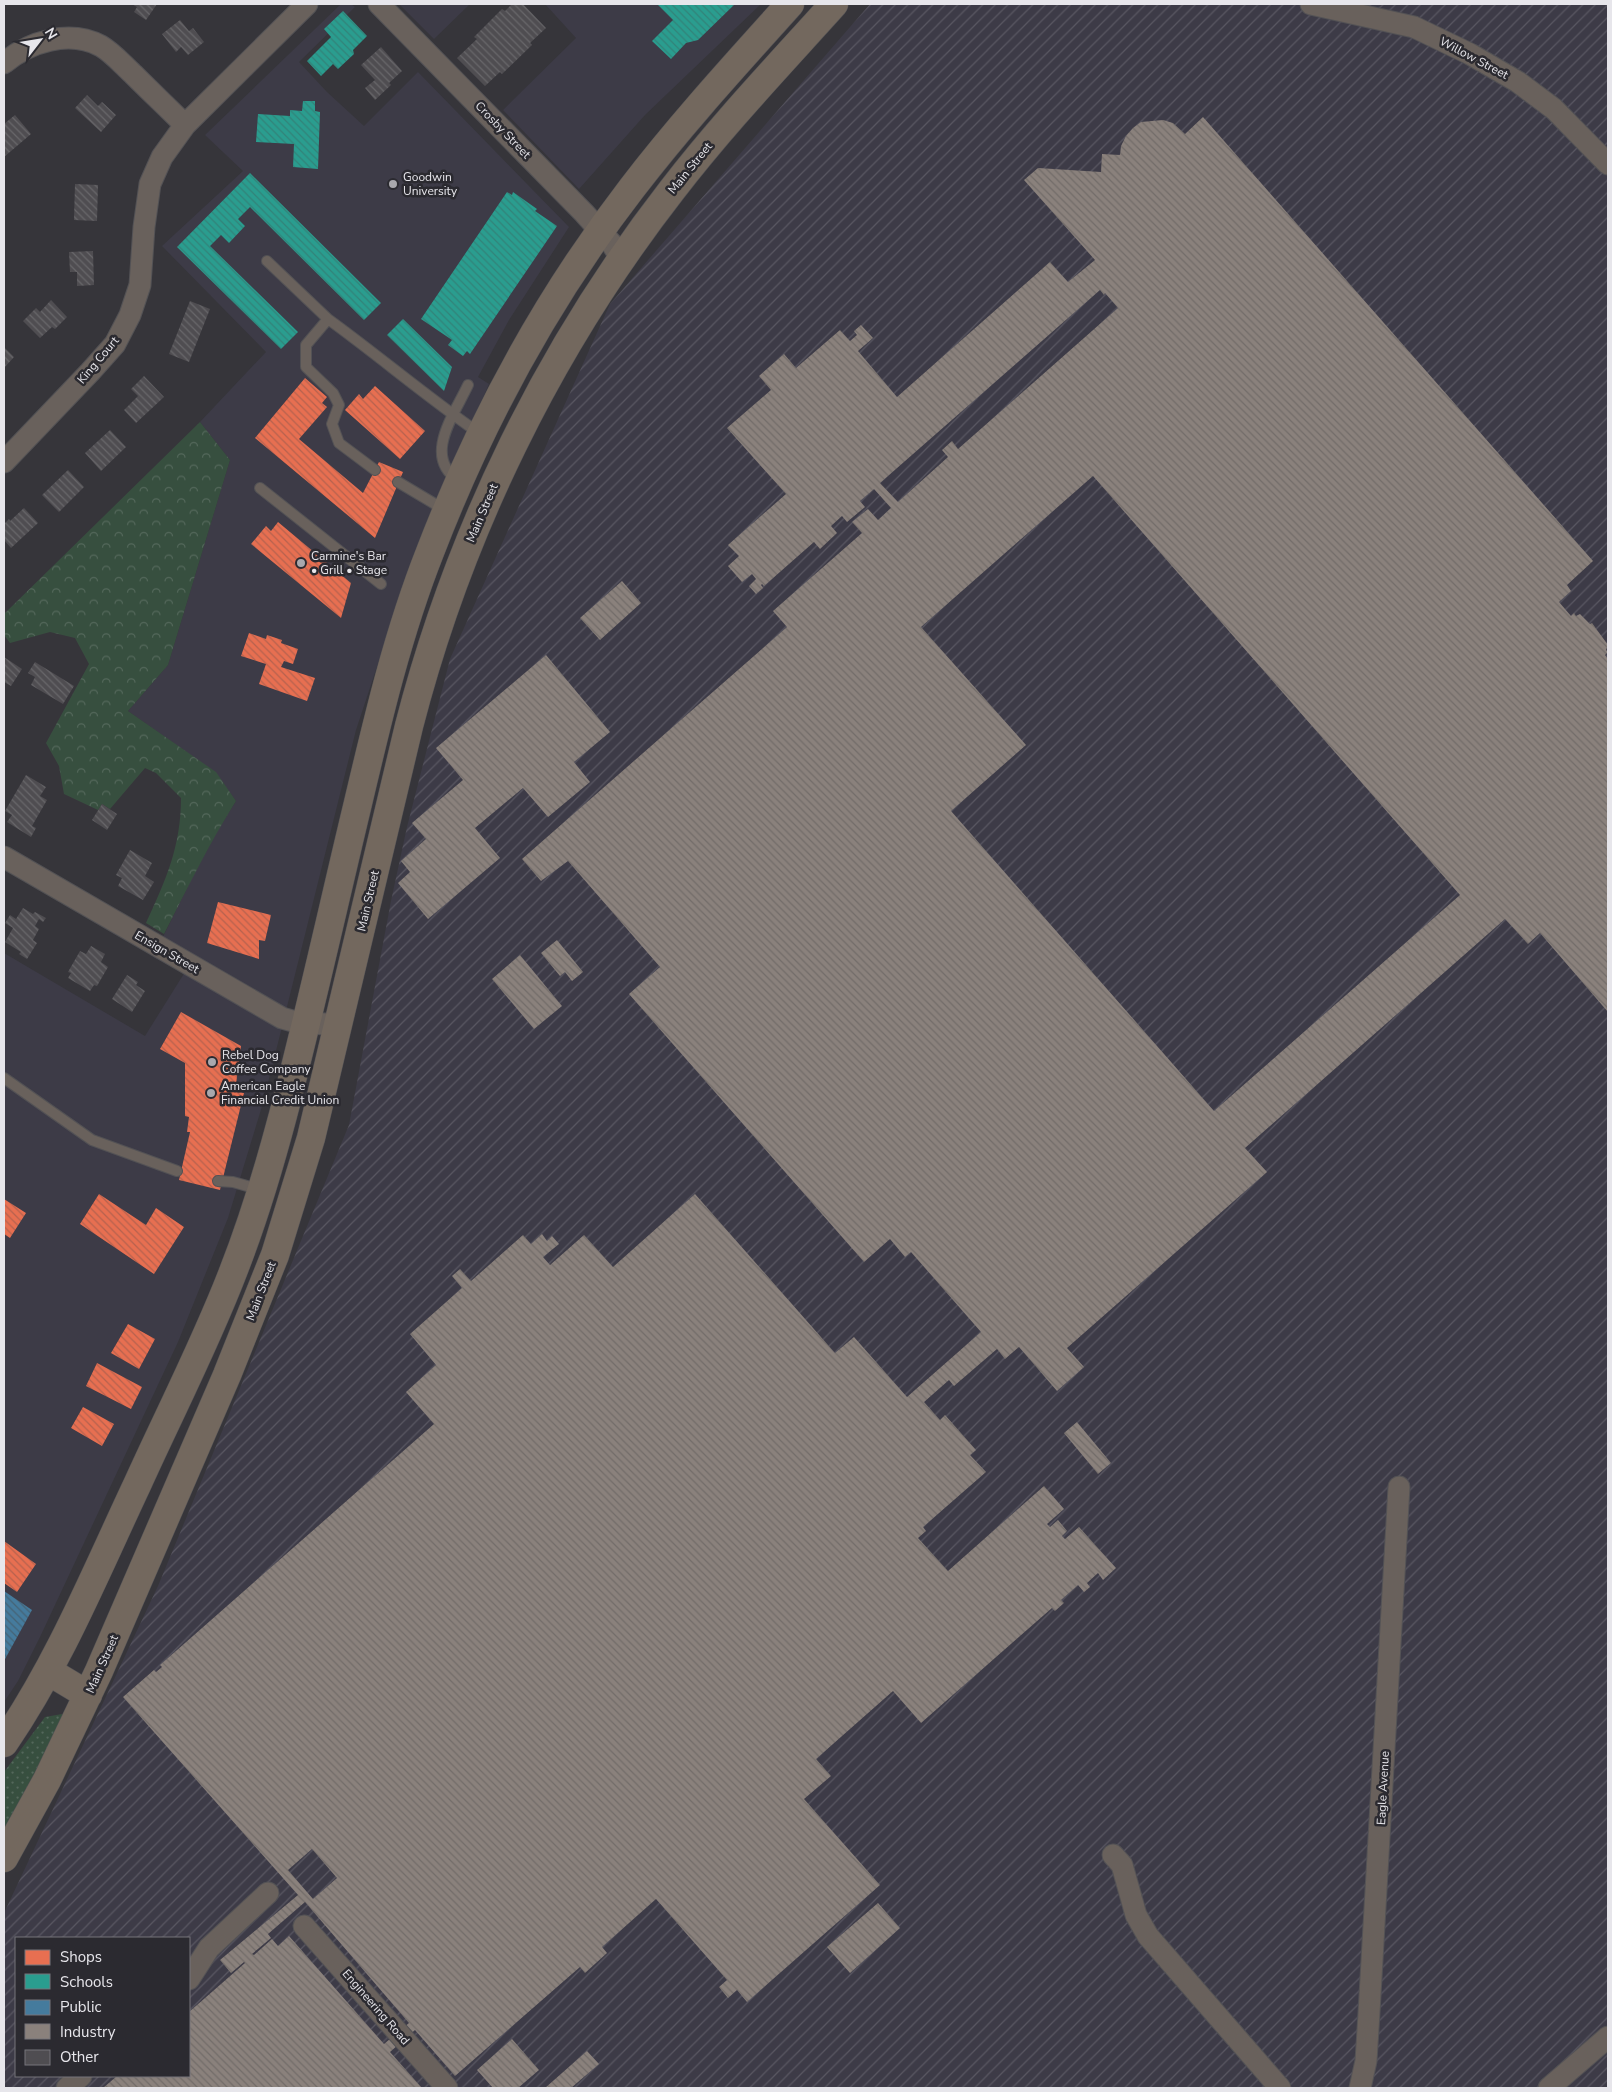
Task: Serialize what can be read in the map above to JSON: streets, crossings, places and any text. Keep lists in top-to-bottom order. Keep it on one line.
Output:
{"streets":{"main road":["Main Street"],"street":["Willow Street","Crosby Street","King Court","Ensign Street","Eagle Avenue","Engineering Road"]},"crossings":[["Crosby Street","Main Street"],["Main Street","Ensign Street"]],"places":["Goodwin University","Carmine's Bar • Grill • Stage","Rebel Dog Coffee Company","American Eagle Financial Credit Union"],"legend":["Shops","Schools","Public","Industry","Other"],"north":"top right"}
